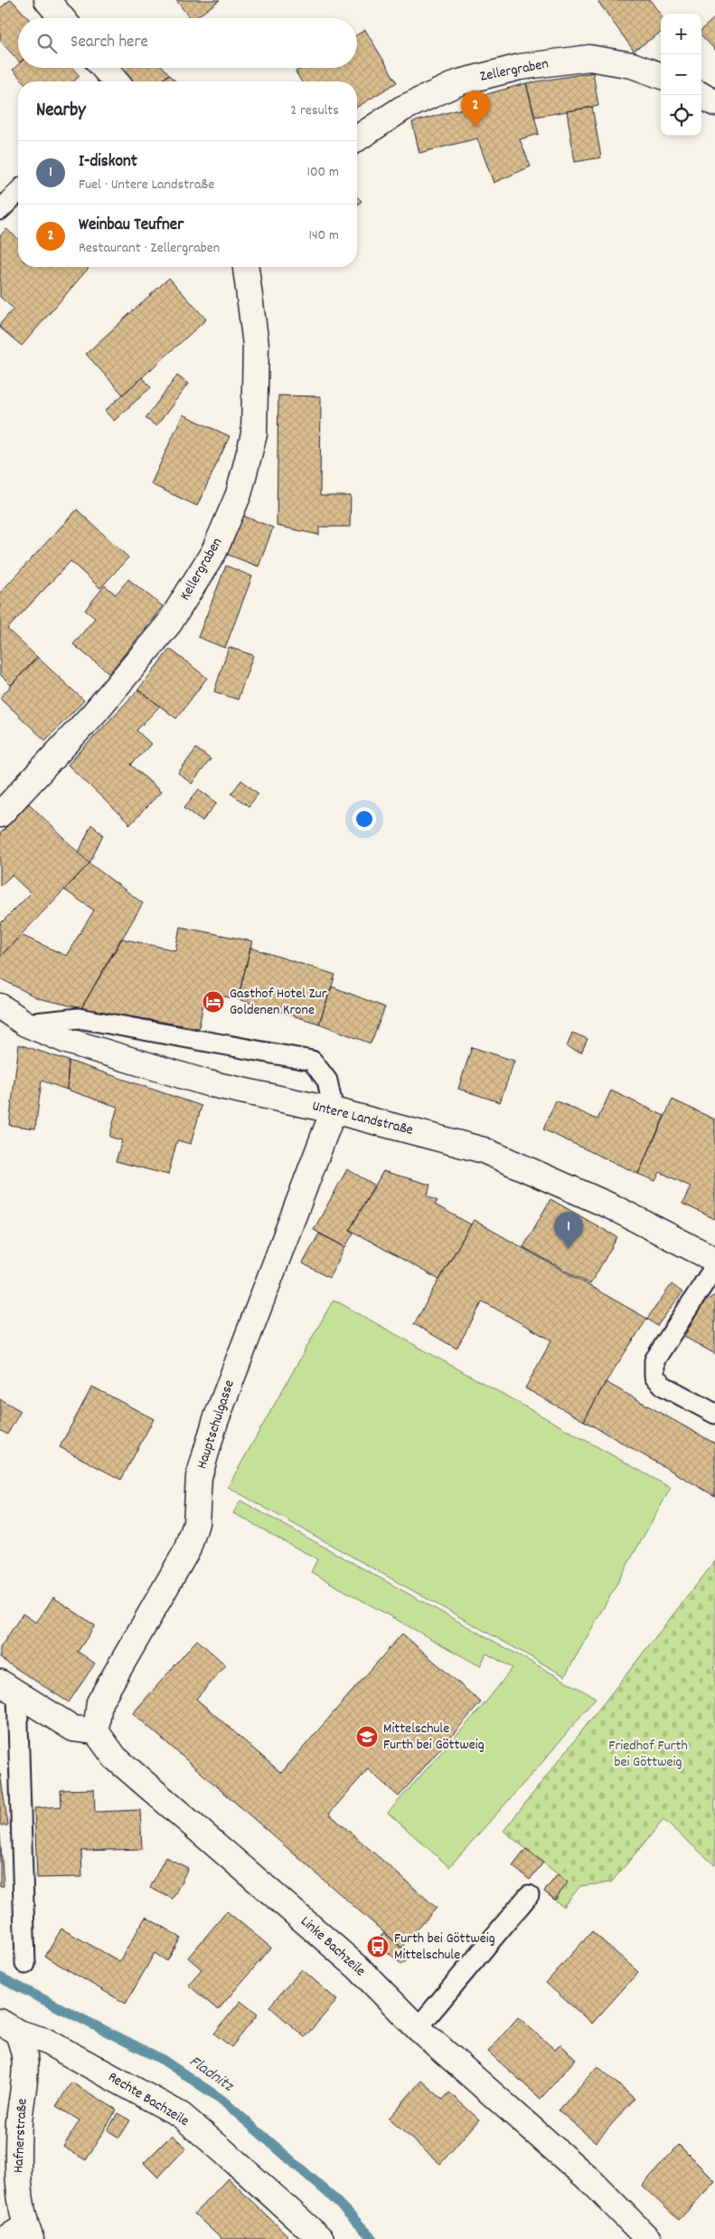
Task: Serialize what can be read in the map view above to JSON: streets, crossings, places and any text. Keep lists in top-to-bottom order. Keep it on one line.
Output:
{"streets":{"street":["Zellergraben","Kellergraben","Untere Landstraße","Hauptschulgasse","Linke Bachzeile","Rechte Bachzeile","Hafnerstraße"]},"crossings":[["Untere Landstraße","Hauptschulgasse"],["Hauptschulgasse","Linke Bachzeile"],["Rechte Bachzeile","Hafnerstraße"]],"water":["Fladnitz"],"parks":["Friedhof Furth bei Göttweig"],"places":{"hotel":["Gasthof Hotel Zur Goldenen Krone"],"school or university":["Mittelschule Furth bei Göttweig"],"bus stop":["Furth bei Göttweig Mittelschule"]},"page":{"map_buttons":["+","−"],"search":"Search here","heading":["Nearby","2 results"],"pins":["2","1"],"list":[{"mark":"1","name":"I-diskont","note":"Fuel · Untere Landstraße","value":"100 m"},{"mark":"2","name":"Weinbau Teufner","note":"Restaurant · Zellergraben","value":"140 m"}]}}
